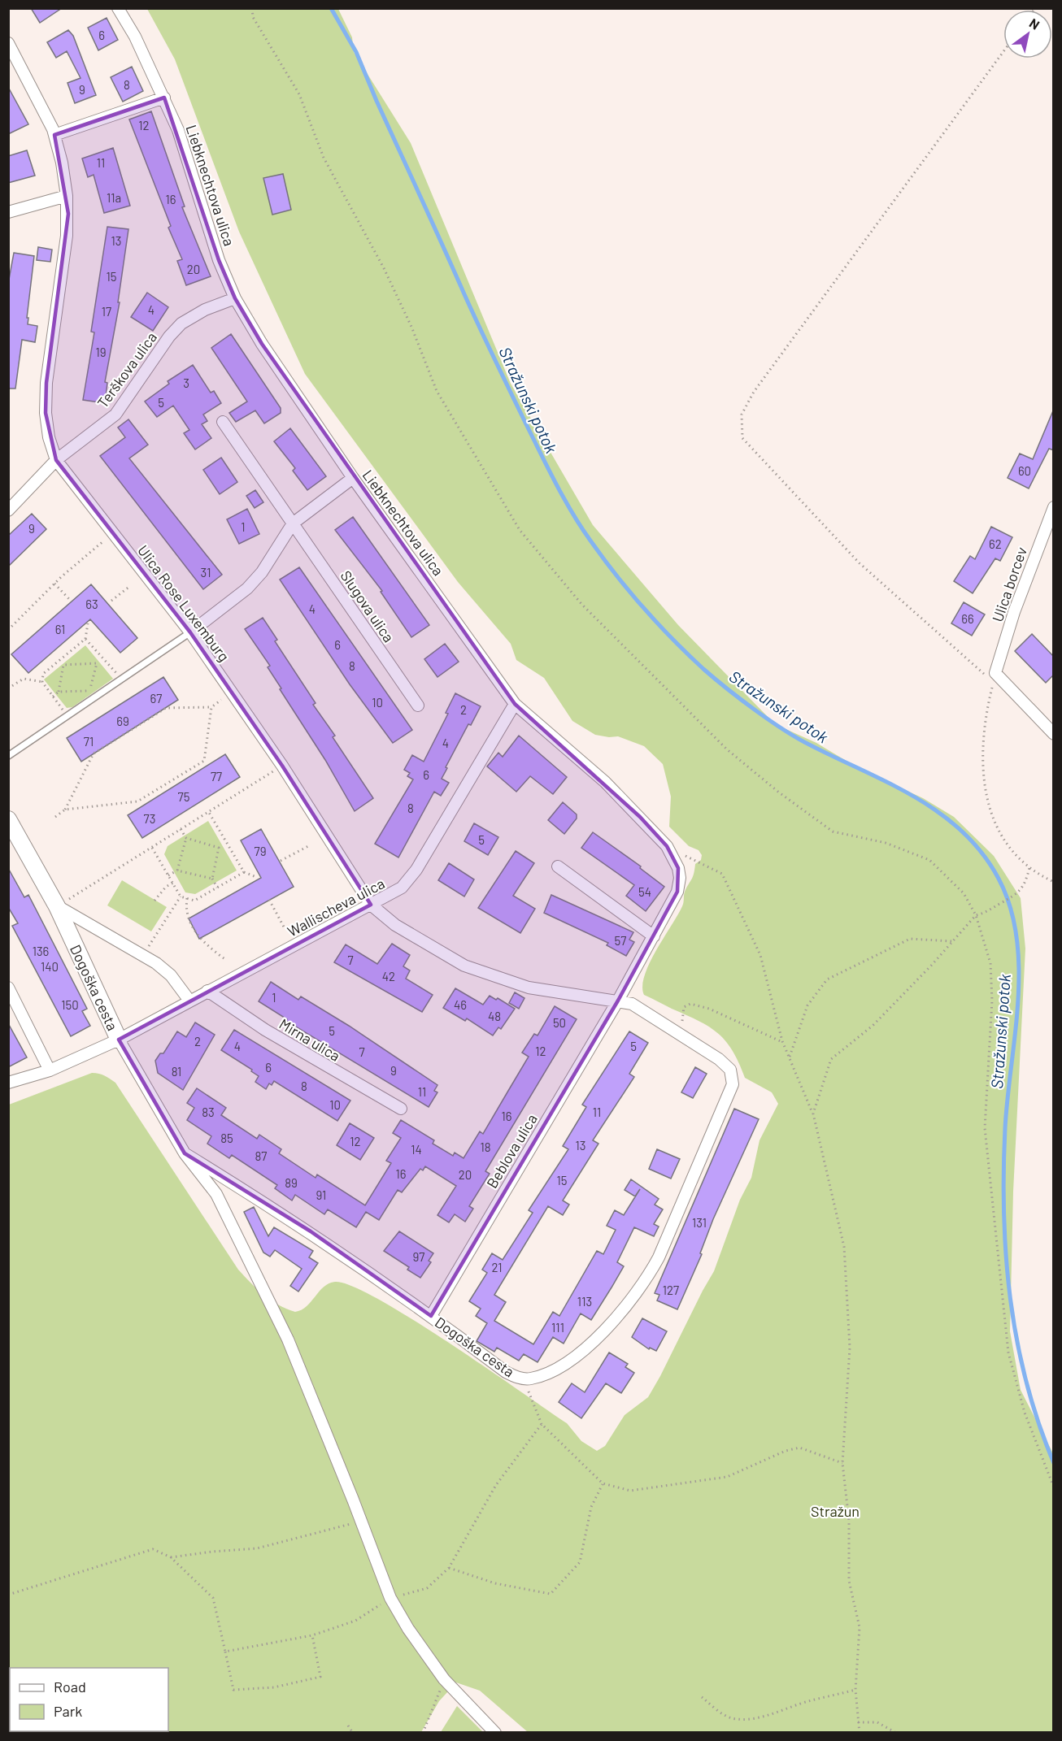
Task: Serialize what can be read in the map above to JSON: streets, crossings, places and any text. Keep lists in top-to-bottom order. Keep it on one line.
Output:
{"streets":{"street":["Liebknechtova ulica","Terškova ulica","Ulica borcev","Ulica Rose Luxemburg","Slugova ulica","Wallischeva ulica","Dogoška cesta","Mirna ulica","Beblova ulica"]},"crossings":[["Liebknechtova ulica","Terškova ulica"],["Liebknechtova ulica","Ulica Rose Luxemburg"],["Liebknechtova ulica","Wallischeva ulica"],["Liebknechtova ulica","Dogoška cesta"],["Liebknechtova ulica","Beblova ulica"],["Terškova ulica","Ulica Rose Luxemburg"],["Ulica Rose Luxemburg","Wallischeva ulica"],["Ulica Rose Luxemburg","Dogoška cesta"],["Ulica Rose Luxemburg","Beblova ulica"],["Wallischeva ulica","Dogoška cesta"],["Wallischeva ulica","Mirna ulica"],["Dogoška cesta","Beblova ulica"]],"water":["Stražunski potok"],"parks":["Stražun"],"house_numbers":["6","8","9","12","11","11a","16","13","20","15","4","17","19","3","5","60","1","9","62","31","63","4","66","61","6","8","67","10","2","69","71","4","6","77","75","8","73","5","79","54","57","136","7","140","42","1","150","46","48","50","5","2","4","5","12","7","6","9","81","8","11","10","83","11","16","85","12","13","18","14","87","16","20","15","89","91","131","97","21","127","113","111"],"legend":["Road","Park"],"north":"top right"}
